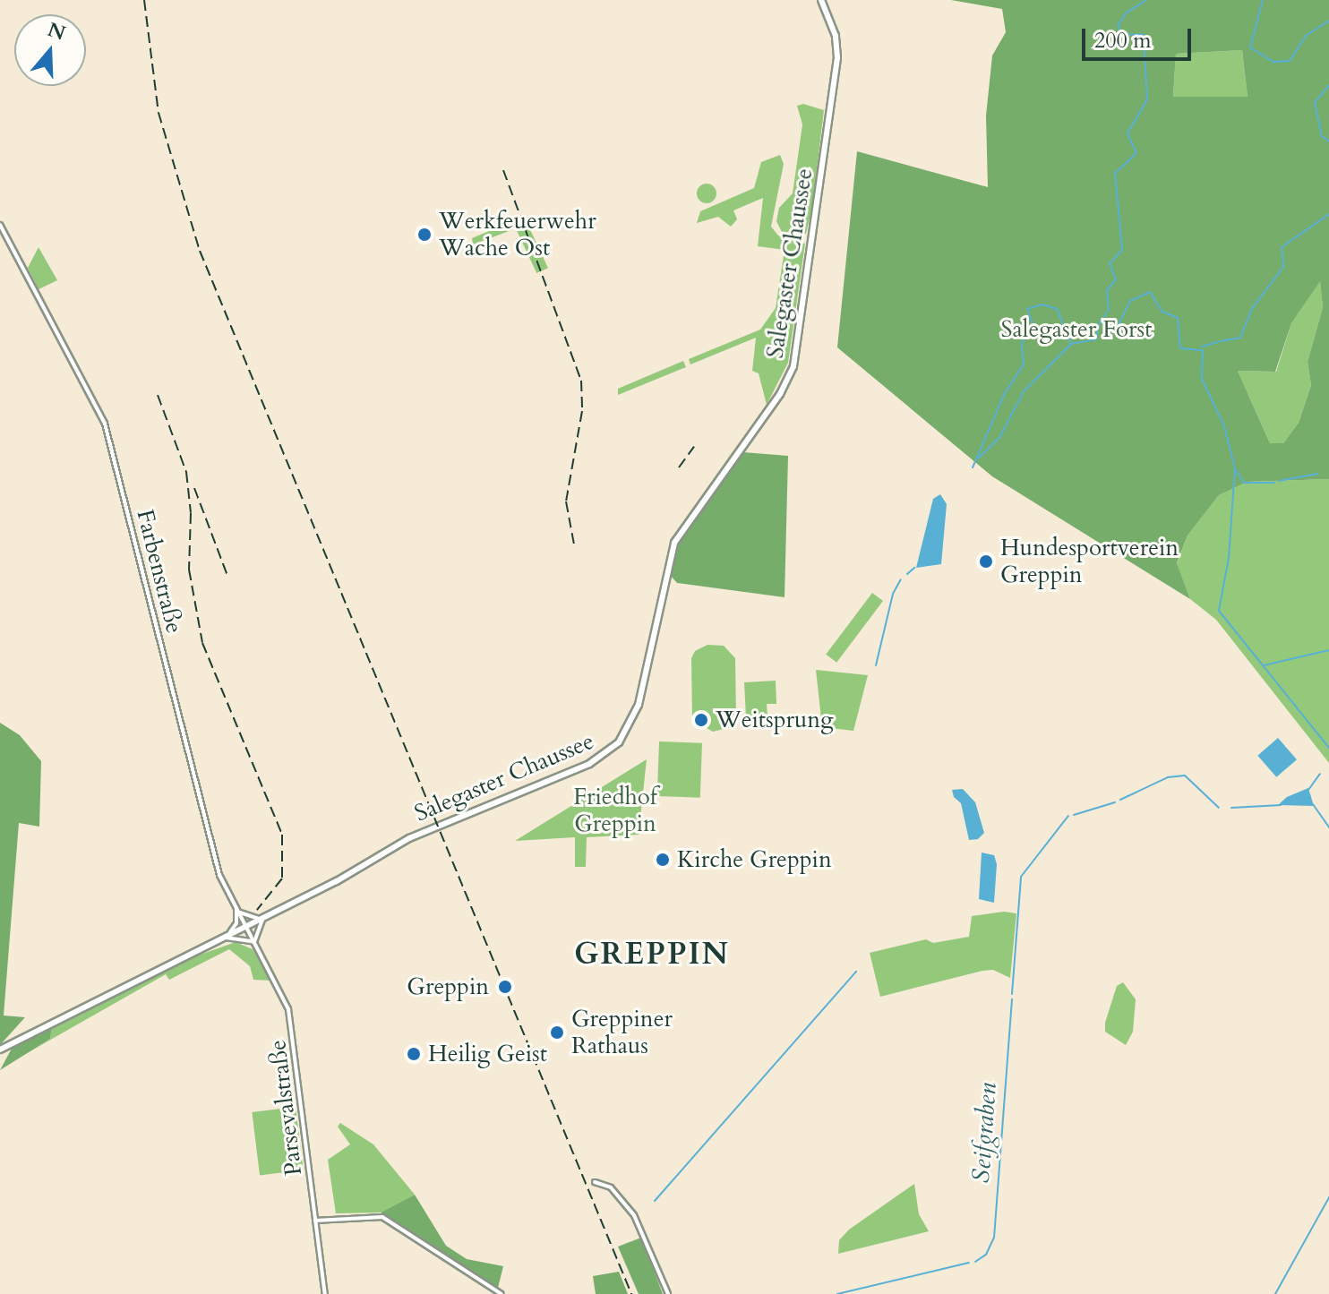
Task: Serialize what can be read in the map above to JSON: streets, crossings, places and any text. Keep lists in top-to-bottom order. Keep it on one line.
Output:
{"streets":{"main road":["Salegaster Chaussee"],"street":["Farbenstraße","Parsevalstraße"]},"crossings":[["Salegaster Chaussee","Farbenstraße"],["Salegaster Chaussee","Parsevalstraße"],["Farbenstraße","Parsevalstraße"]],"districts":["GREPPIN"],"water":["Seifgraben"],"parks":["Salegaster Forst","Friedhof Greppin"],"places":["Werkfeuerwehr Wache Ost","Hundesportverein Greppin","Weitsprung","Kirche Greppin","Greppin","Greppiner Rathaus","Heilig Geist"],"scale_bar":"200 m","north":"top"}
